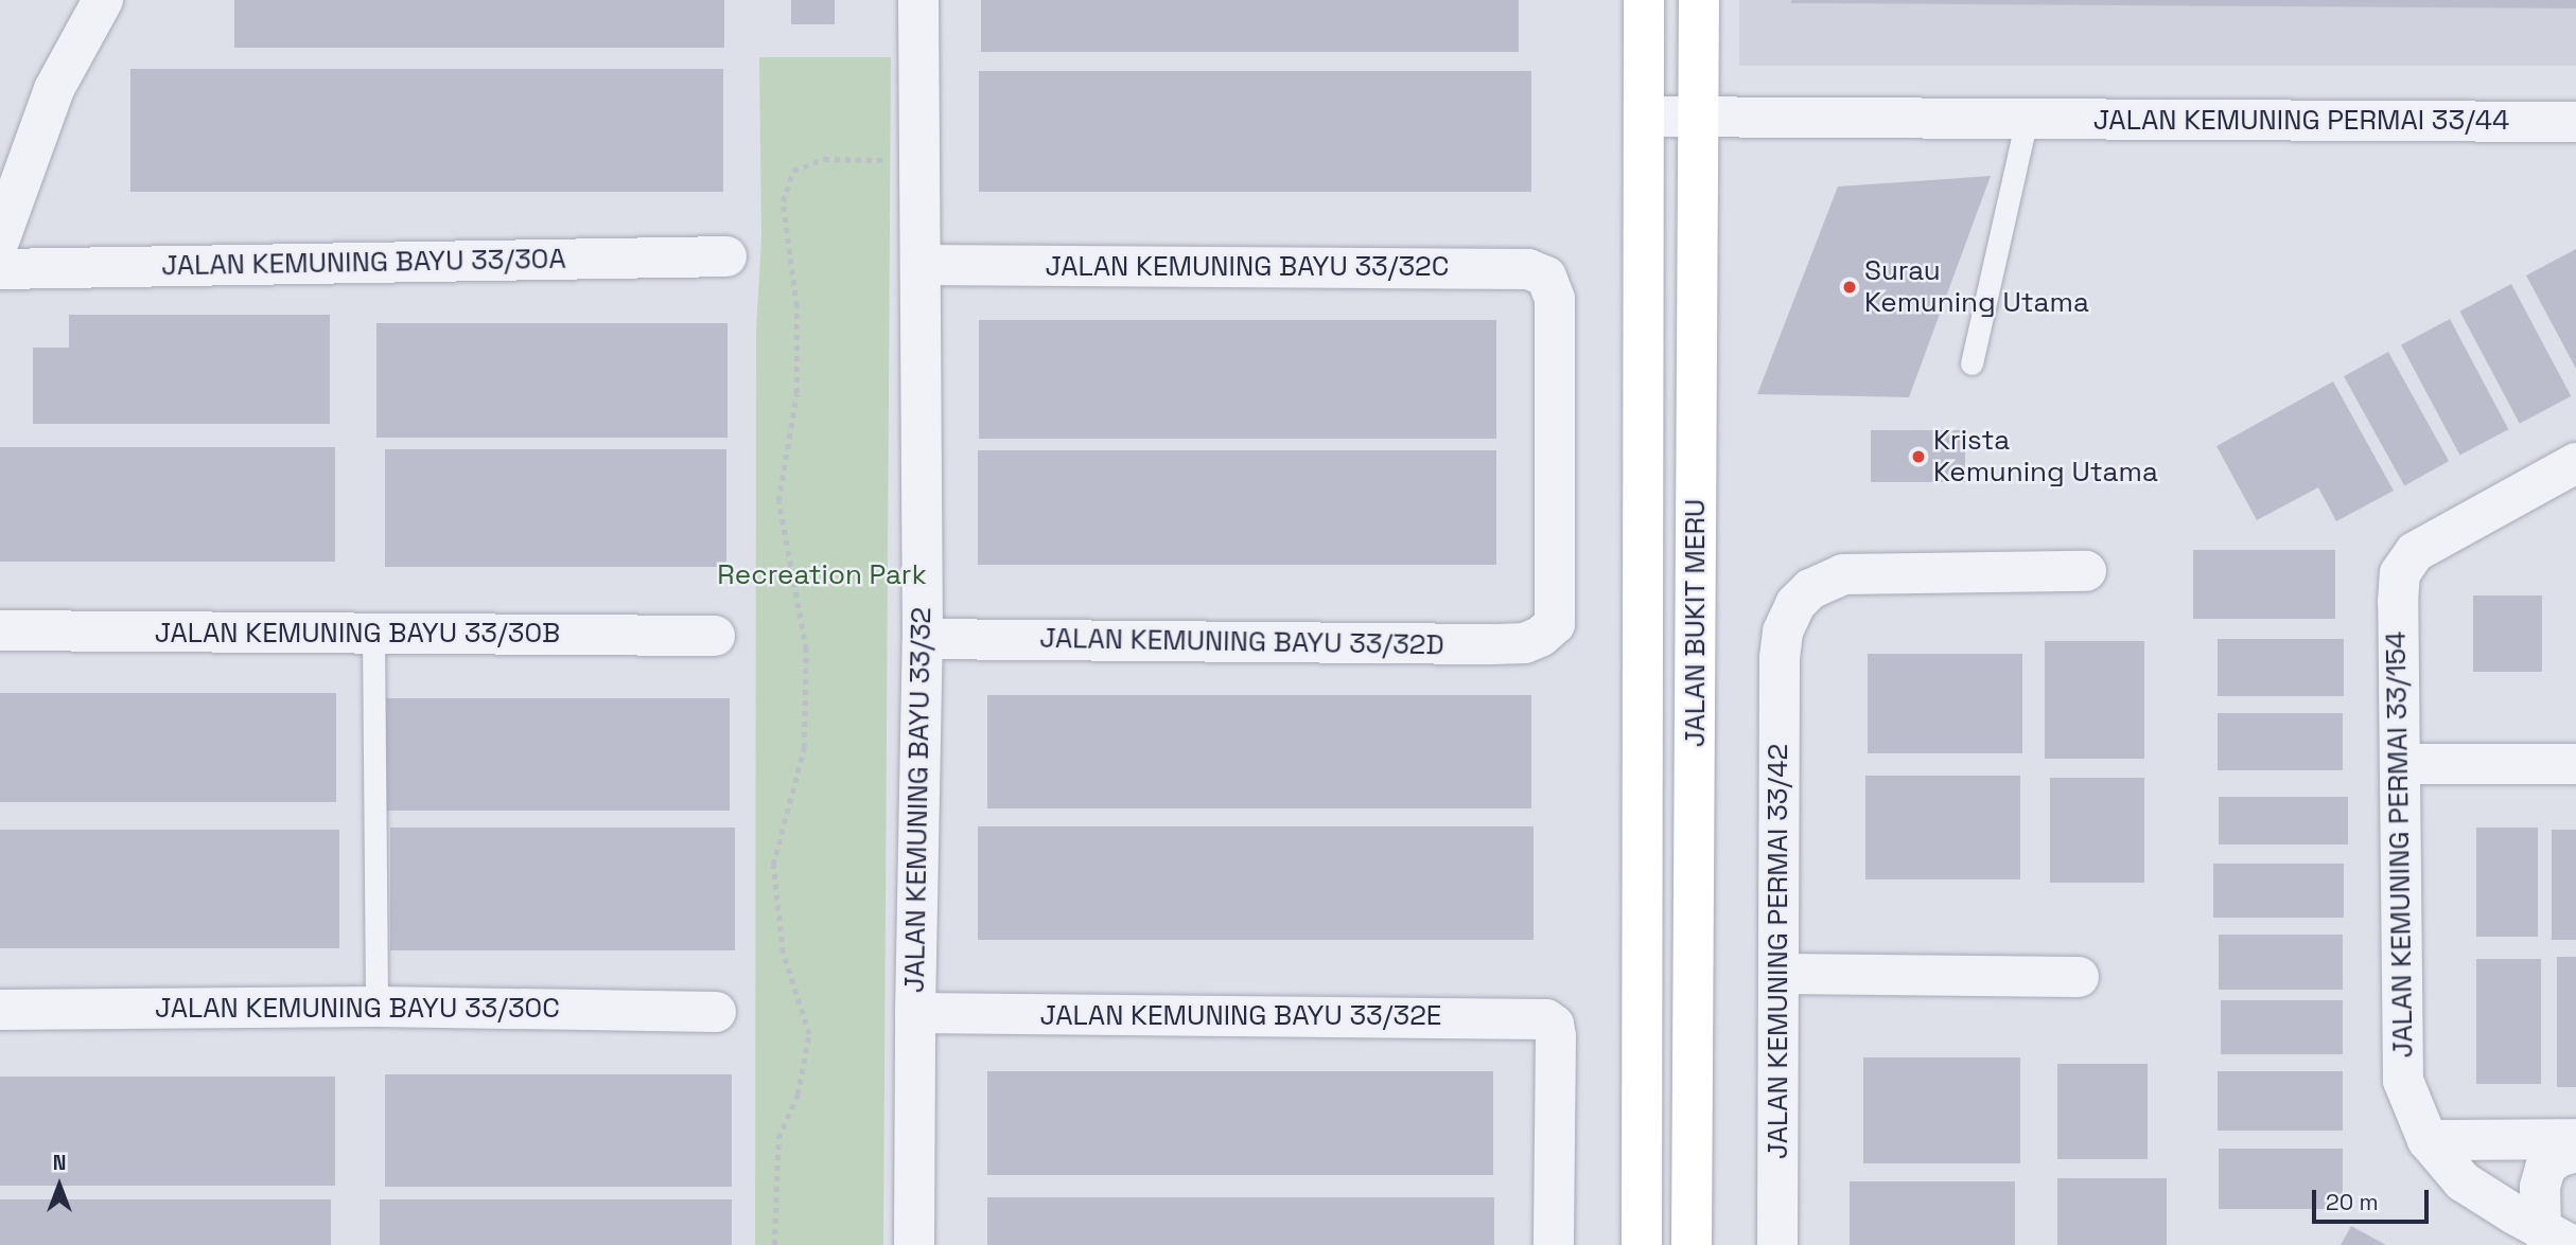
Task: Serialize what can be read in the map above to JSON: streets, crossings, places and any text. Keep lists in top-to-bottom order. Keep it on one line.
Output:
{"streets":{"main road":["JALAN BUKIT MERU"],"street":["JALAN KEMUNING PERMAI 33/44","JALAN KEMUNING BAYU 33/30A","JALAN KEMUNING BAYU 33/32C","JALAN KEMUNING BAYU 33/30B","JALAN KEMUNING BAYU 33/32D","JALAN KEMUNING BAYU 33/32","JALAN KEMUNING PERMAI 33/154","JALAN KEMUNING PERMAI 33/42","JALAN KEMUNING BAYU 33/30C","JALAN KEMUNING BAYU 33/32E"]},"crossings":[["JALAN KEMUNING PERMAI 33/44","JALAN BUKIT MERU"],["JALAN KEMUNING BAYU 33/32C","JALAN KEMUNING BAYU 33/32D"],["JALAN KEMUNING BAYU 33/32C","JALAN KEMUNING BAYU 33/32"],["JALAN KEMUNING BAYU 33/32D","JALAN KEMUNING BAYU 33/32"],["JALAN KEMUNING BAYU 33/32","JALAN KEMUNING BAYU 33/32E"]],"parks":["Recreation Park"],"places":["Surau Kemuning Utama","Krista Kemuning Utama"],"scale_bar":"20 m","north":"top"}
